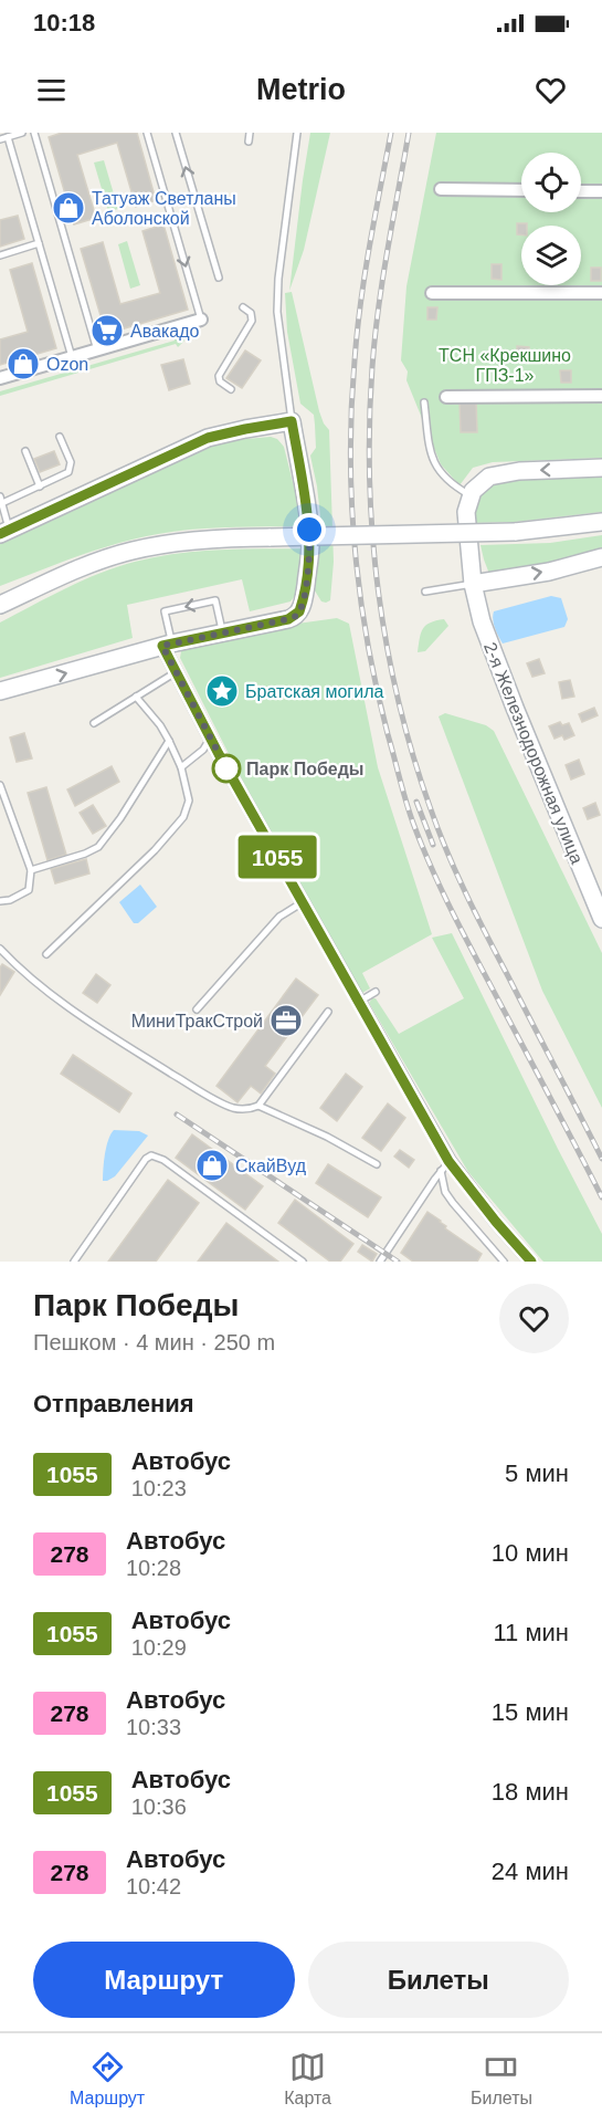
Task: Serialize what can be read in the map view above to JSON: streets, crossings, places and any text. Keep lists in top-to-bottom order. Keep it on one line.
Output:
{"streets":{"street":["2-я Железнодорожная улица"]},"parks":["ТСН «Крекшино ГПЗ-1»"],"places":{"shop":["Татуаж Светланы Аболонской","Ozon","СкайВуд"],"supermarket":["Авакадо"],"place":["Братская могила"],"other":["Парк Победы"],"office":["МиниТракСтрой"]},"lines":["bus line 1055"],"page":{"status":"10:18","header":"Metrio","on_map":"1055","heading":[["Парк Победы","Пешком · 4 мин · 250 m"],"Отправления"],"list":[{"mark":"1055","name":"Автобус","note":"10:23","value":"5 мин"},{"mark":"278","name":"Автобус","note":"10:28","value":"10 мин"},{"mark":"1055","name":"Автобус","note":"10:29","value":"11 мин"},{"mark":"278","name":"Автобус","note":"10:33","value":"15 мин"},{"mark":"1055","name":"Автобус","note":"10:36","value":"18 мин"},{"mark":"278","name":"Автобус","note":"10:42","value":"24 мин"}],"buttons":["Маршрут","Билеты"],"tabs":["Маршрут","Карта","Билеты"]}}
